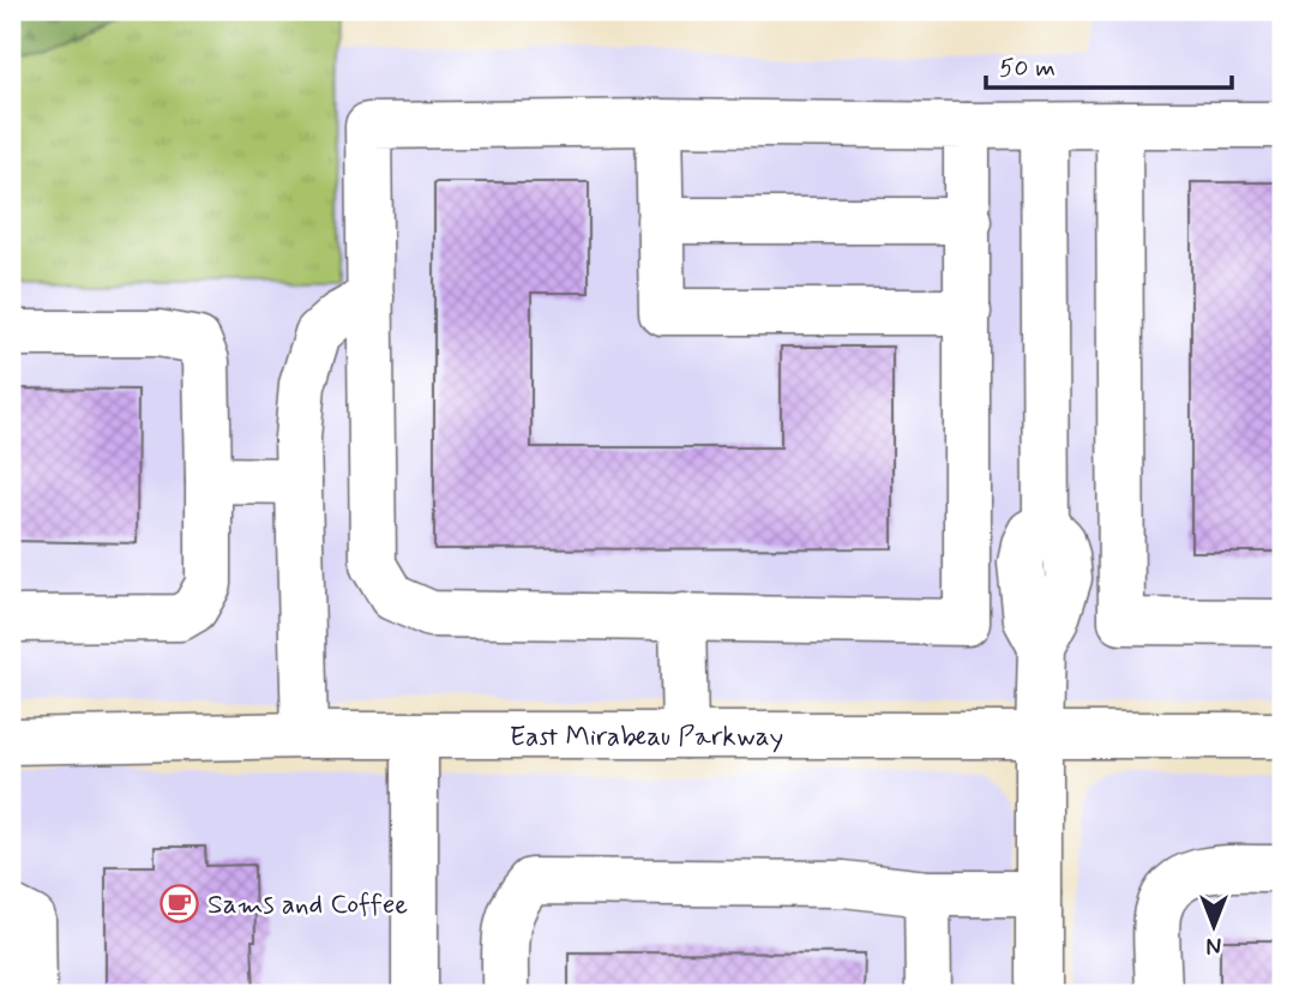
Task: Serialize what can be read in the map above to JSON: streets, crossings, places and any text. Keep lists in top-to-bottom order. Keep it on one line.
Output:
{"streets":{"street":["East Mirabeau Parkway"]},"places":{"cafe":["Sams and Coffee"]},"scale_bar":"50 m","north":"bottom"}
